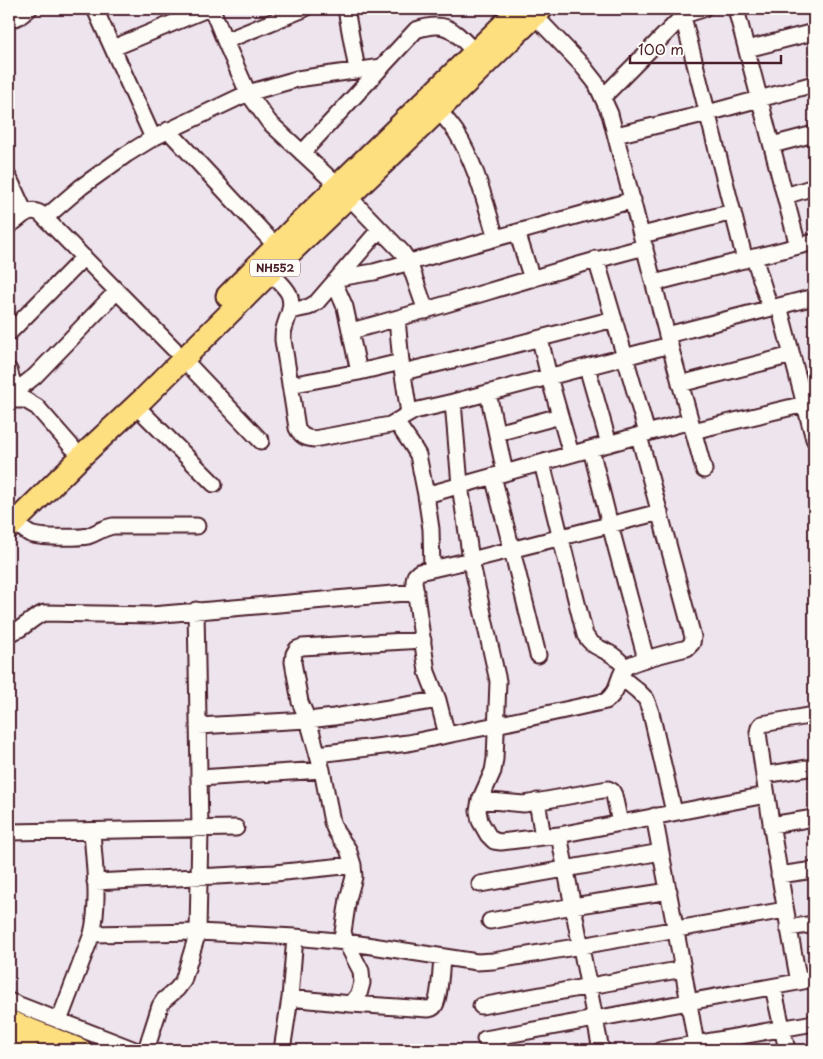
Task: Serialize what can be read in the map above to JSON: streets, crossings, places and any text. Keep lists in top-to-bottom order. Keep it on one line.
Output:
{"streets":{"highway":["NH552"]},"scale_bar":"100 m"}
